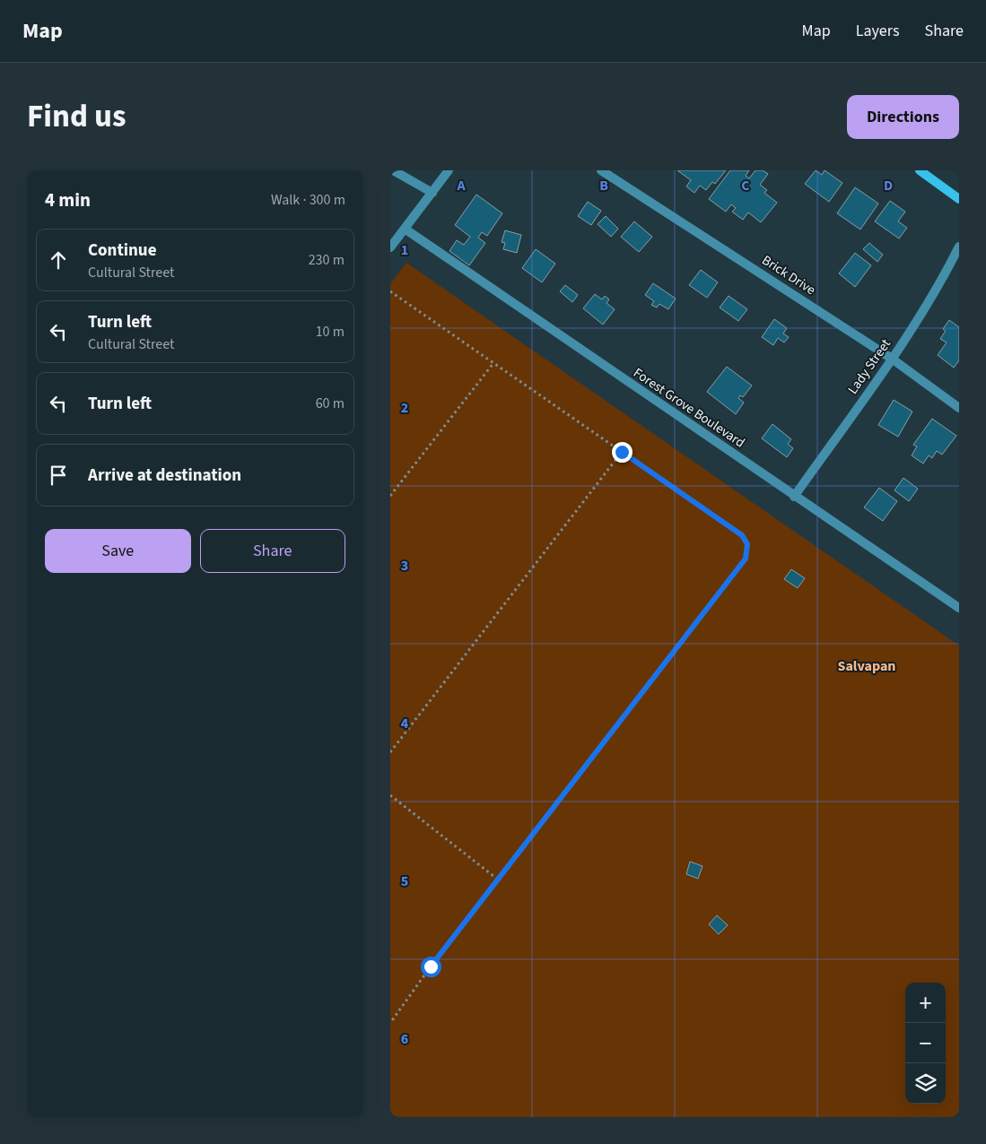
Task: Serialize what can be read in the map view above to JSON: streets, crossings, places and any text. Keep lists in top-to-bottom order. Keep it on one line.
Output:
{"streets":{"street":["Brick Drive","Lady Street","Forest Grove Boulevard"]},"crossings":[["Brick Drive","Lady Street"],["Lady Street","Forest Grove Boulevard"]],"districts":["Salvapan"],"page":{"header":"Map","nav":["Map","Layers","Share"],"title":"Find us","buttons":["Directions",["Save","Share"]],"heading":["4 min","Walk · 300 m"],"list":[["Continue","Cultural Street","230 m"],["Turn left","Cultural Street","10 m"],["Turn left","60 m"],"Arrive at destination"],"map_buttons":["+","−"]},"grid":{"columns":["A","B","C","D"],"rows":["1","2","3","4","5","6"]}}
